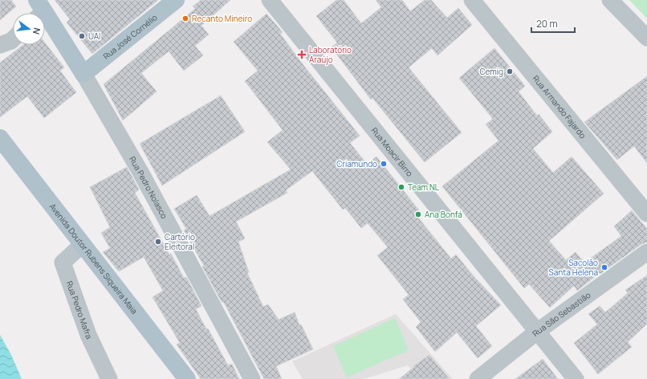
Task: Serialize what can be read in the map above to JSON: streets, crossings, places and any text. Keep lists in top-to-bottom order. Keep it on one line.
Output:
{"streets":{"main road":["Rua José Cornélio","Rua Pedro Nolasco","Avenida Doutor Rubens Siqueira Maia"],"street":["Rua Armando Fajardo","Rua Moacir Birro","Rua Pedro Mafra","Rua São Sebastião"]},"crossings":[["Rua José Cornélio","Rua Pedro Nolasco"],["Rua Moacir Birro","Rua São Sebastião"],["Avenida Doutor Rubens Siqueira Maia","Rua Pedro Mafra"]],"places":{"other":["Recanto Mineiro","UAI","Cemig","Criamundo","Team NL","Ana Bonfá","Cartório Eleitoral","Sacolão Santa Helena"],"health":["Laboratório Araújo"]},"scale_bar":"20 m","north":"right"}
